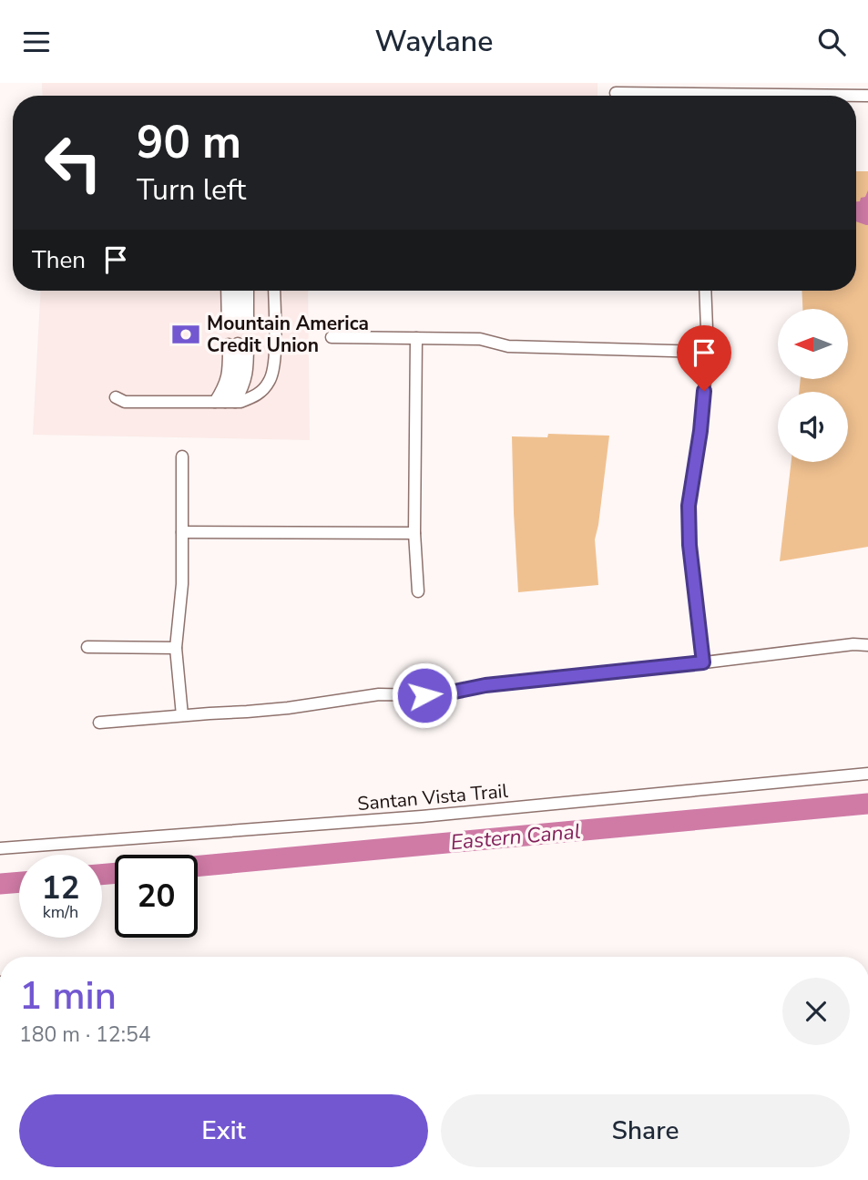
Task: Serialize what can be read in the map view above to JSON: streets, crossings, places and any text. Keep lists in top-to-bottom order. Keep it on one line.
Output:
{"streets":{"lane":["Santan Vista Trail"]},"water":["Eastern Canal"],"places":{"bank":["Mountain America Credit Union"]},"north":"left","page":{"header":"Waylane","turn":["90 m","Turn left"],"then":"Then","speed":"12 km/h","limit":"20","heading":["1 min","180 m · 12:54"],"buttons":["Exit","Share"]}}
